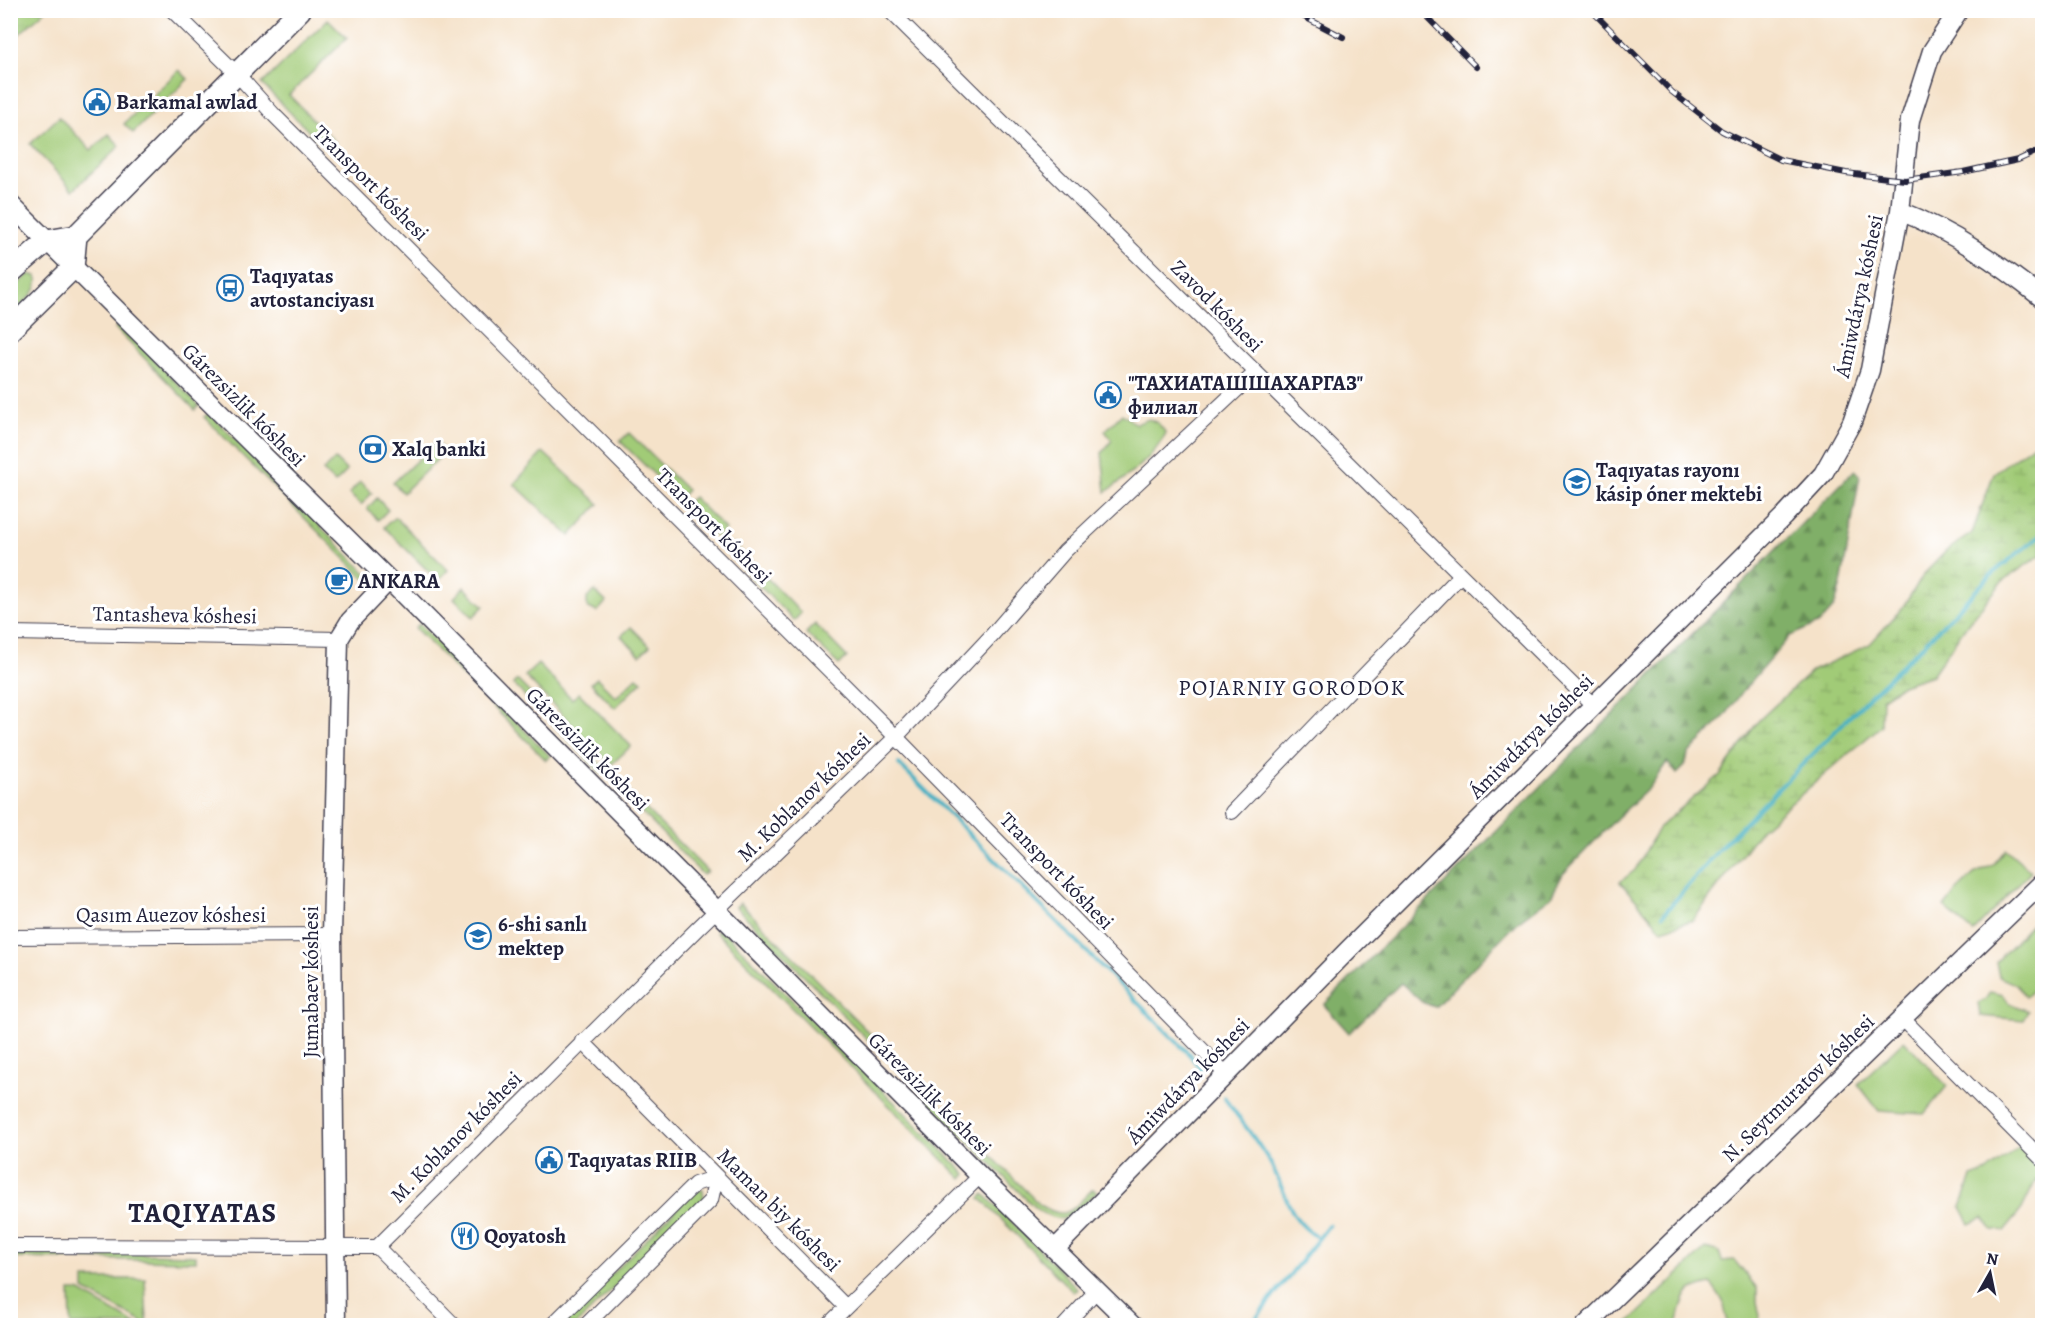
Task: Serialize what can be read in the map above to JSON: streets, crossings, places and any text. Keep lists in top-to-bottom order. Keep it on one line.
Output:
{"streets":{"street":["Transport kóshesi","Ámiwdárya kóshesi","Zavod kóshesi","Gárezsizlik kóshesi","Tantasheva kóshesi","M. Koblanov kóshesi","Qasım Auezov kóshesi","Jumabaev kóshesi","N. Seytmuratov kóshesi","Maman biy kóshesi"]},"crossings":[["Transport kóshesi","Ámiwdárya kóshesi"],["Transport kóshesi","M. Koblanov kóshesi"],["Ámiwdárya kóshesi","Zavod kóshesi"],["Ámiwdárya kóshesi","Gárezsizlik kóshesi"],["Zavod kóshesi","M. Koblanov kóshesi"],["Gárezsizlik kóshesi","M. Koblanov kóshesi"],["Tantasheva kóshesi","Jumabaev kóshesi"],["M. Koblanov kóshesi","Maman biy kóshesi"],["Qasım Auezov kóshesi","Jumabaev kóshesi"]],"districts":["POJARNIY GORODOK","TAQIYATAS"],"places":{"public building":["Barkamal awlad","\"ТАХИАТАШШАХАРГАЗ\" филиал","Taqıyatas RIIB"],"bus stop":["Taqıyatas avtostanciyası"],"bank":["Xalq banki"],"school or university":["Taqıyatas rayonı kásip óner mektebi","6-shi sanlı mektep"],"cafe":["ANKARA"],"restaurant":["Qoyatosh"]},"north":"top"}
